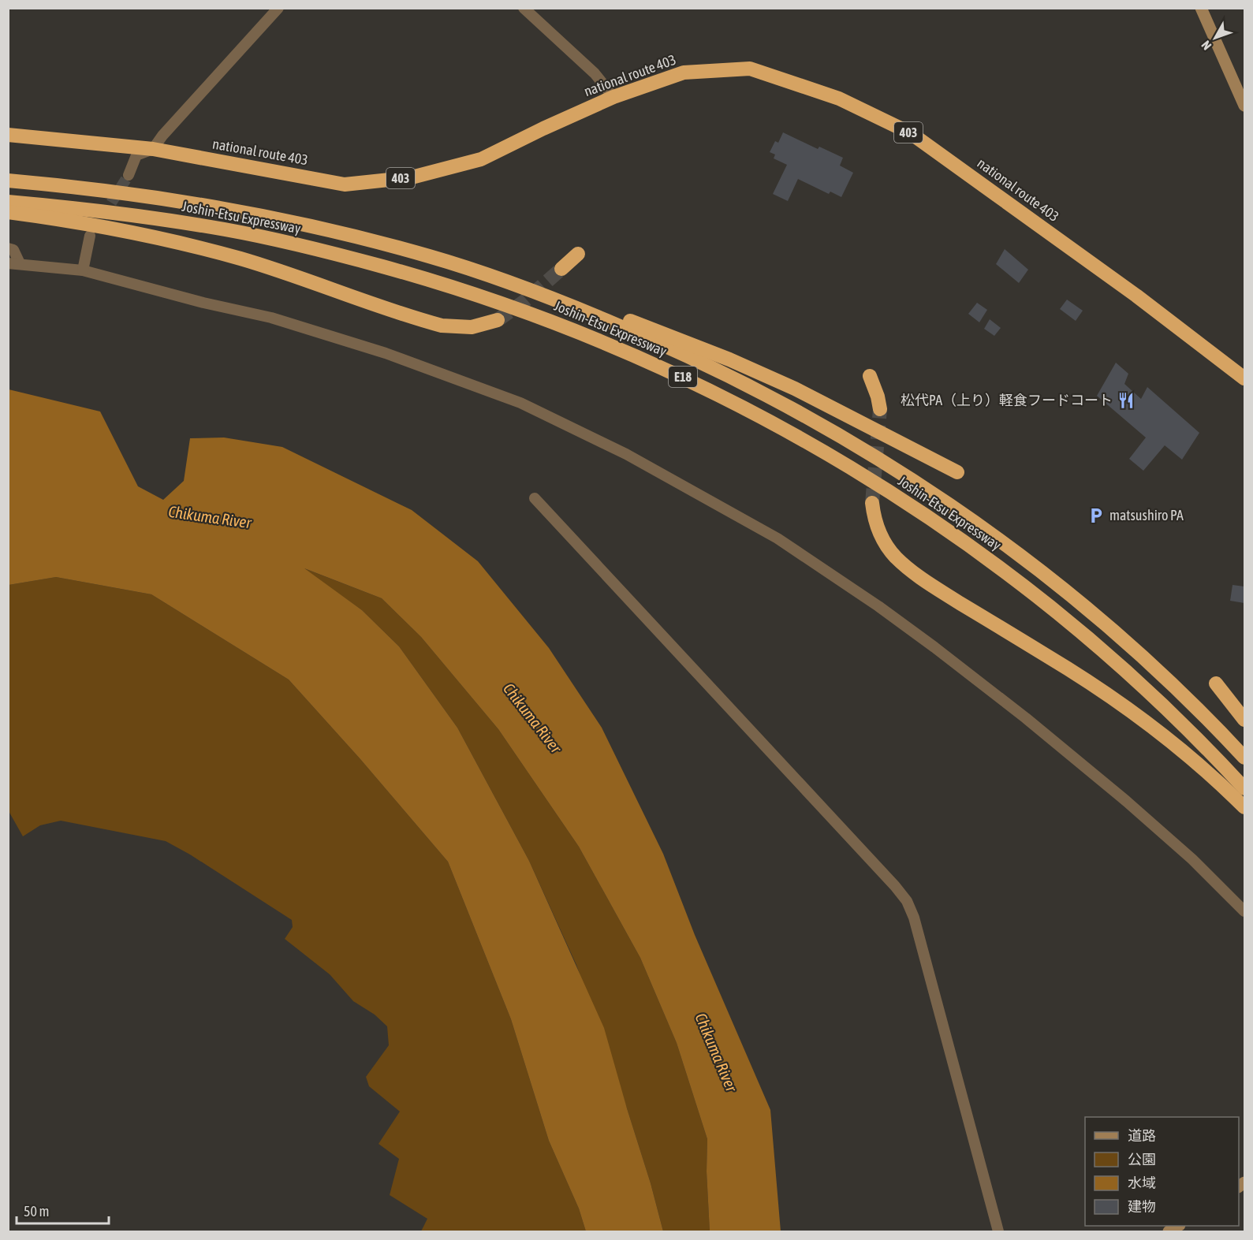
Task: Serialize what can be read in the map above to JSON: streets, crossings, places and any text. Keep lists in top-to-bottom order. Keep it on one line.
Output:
{"streets":{"highway":["national route 403","403","Joshin-Etsu Expressway","E18"]},"water":["Chikuma River"],"places":{"restaurant":["松代PA（上り）軽食フードコート"],"parking":["matsushiro PA"]},"legend":["道路","公園","水域","建物"],"scale_bar":"50 m","north":"bottom left"}
